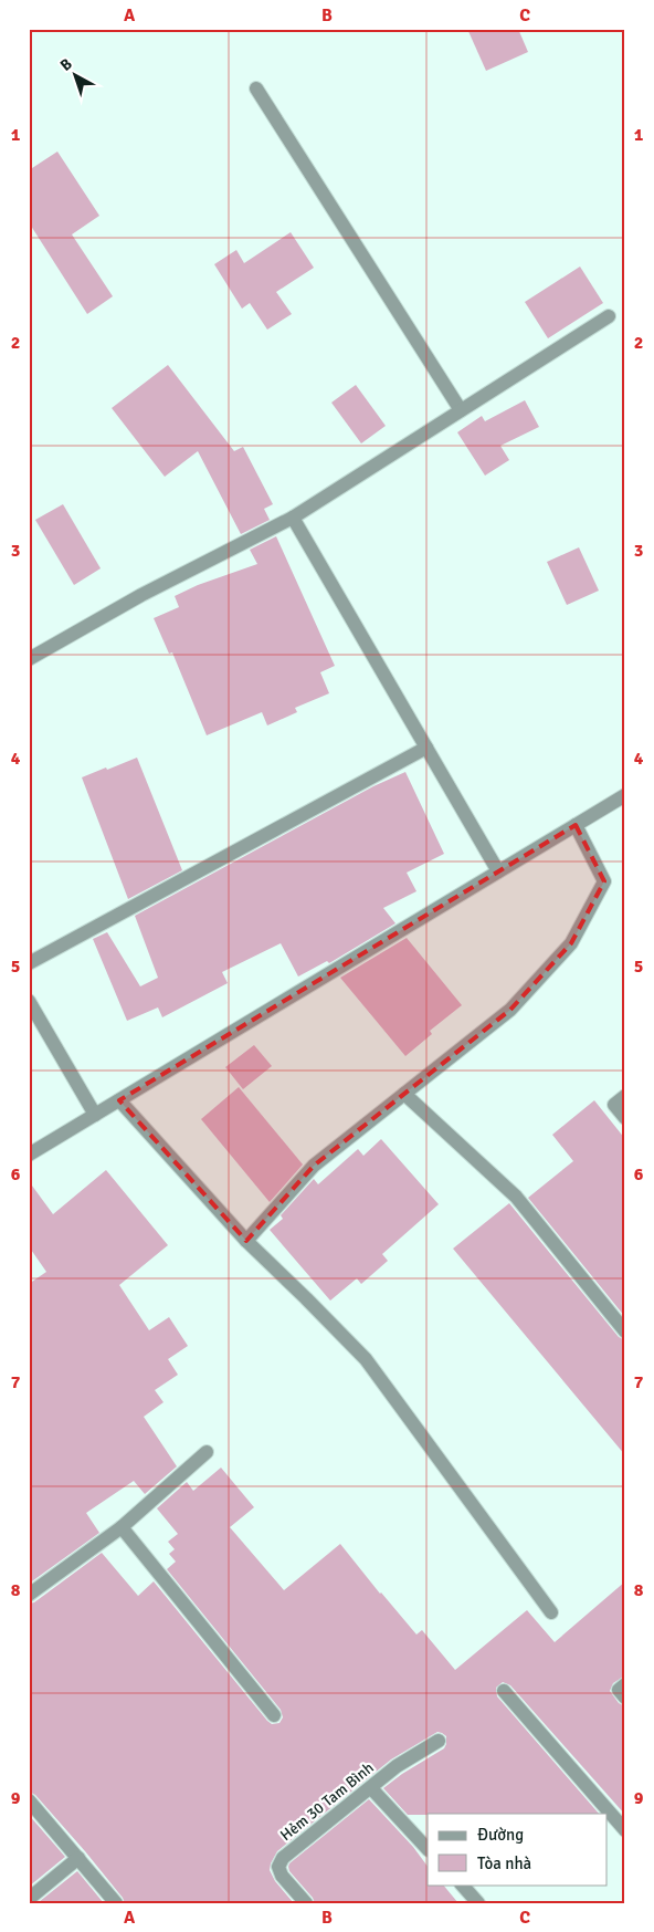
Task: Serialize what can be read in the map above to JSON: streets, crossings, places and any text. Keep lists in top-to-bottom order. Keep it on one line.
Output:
{"streets":{"street":["Hẻm 30 Tam Bình"]},"legend":["Đường","Tòa nhà"],"north":"top left","grid":{"columns":["A","B","C"],"rows":["1","2","3","4","5","6","7","8","9"]}}
